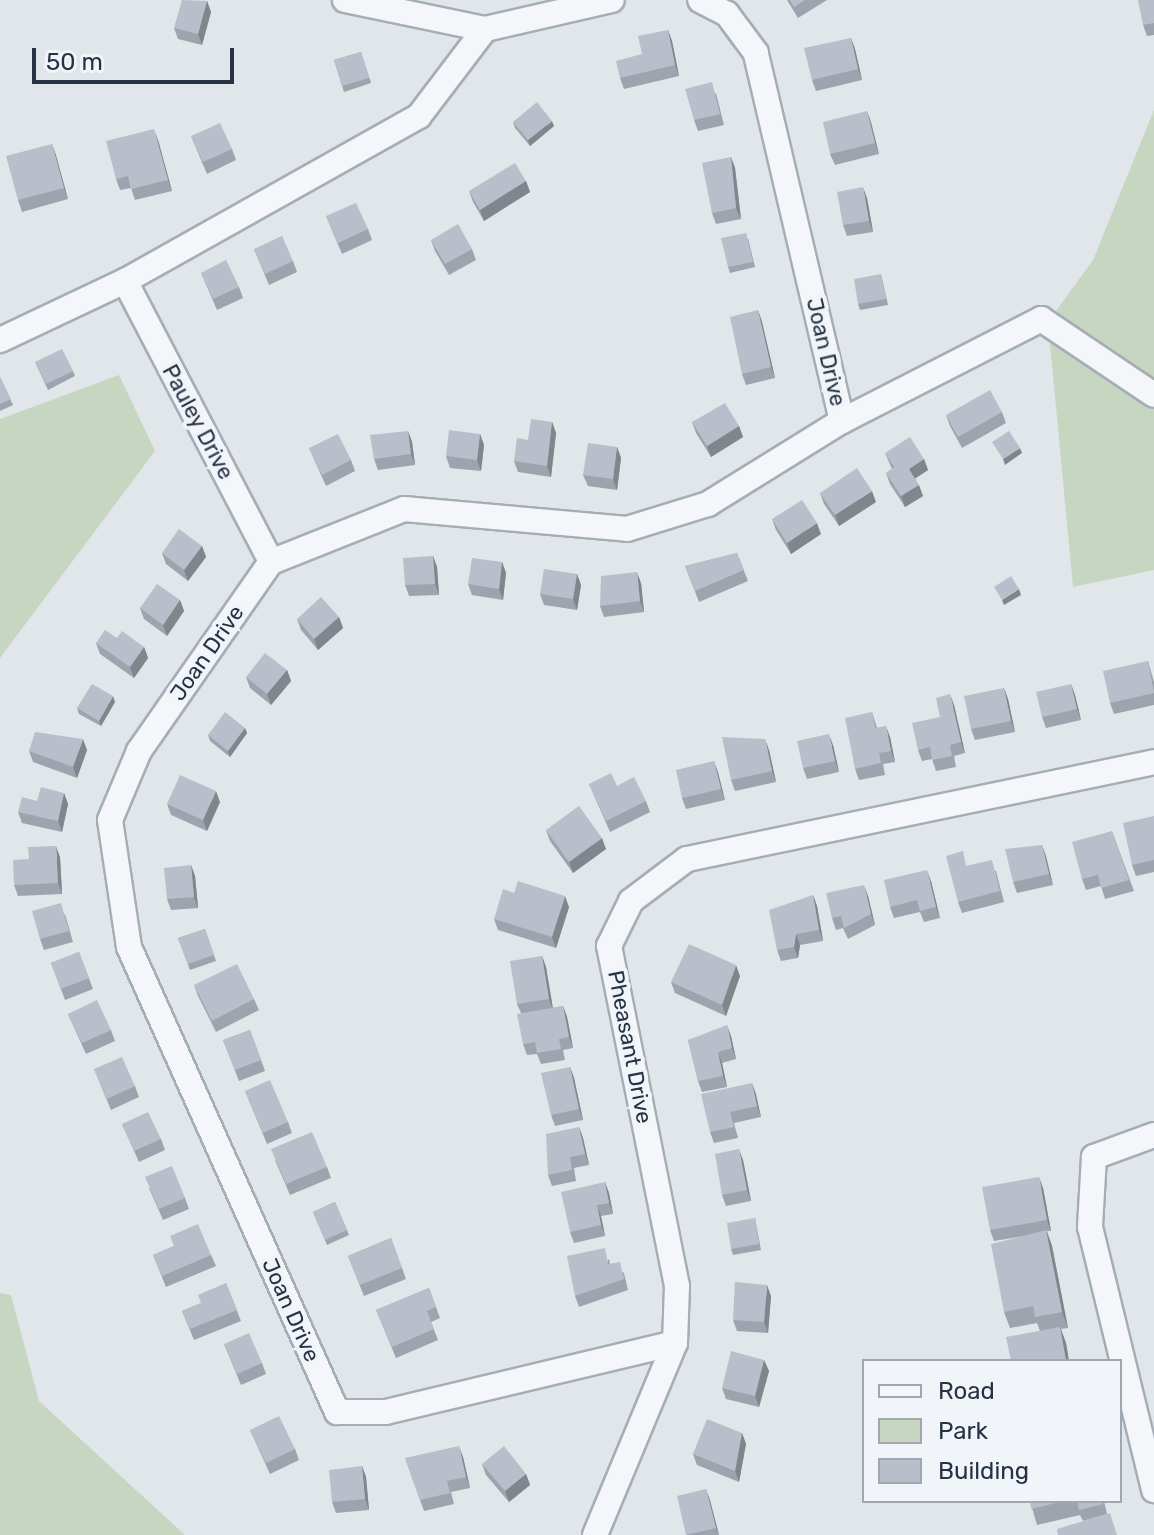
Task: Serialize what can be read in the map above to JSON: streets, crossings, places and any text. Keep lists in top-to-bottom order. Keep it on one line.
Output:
{"streets":{"street":["Joan Drive","Pauley Drive","Pheasant Drive"]},"crossings":[["Joan Drive","Pauley Drive"],["Joan Drive","Pheasant Drive"]],"legend":["Road","Park","Building"],"scale_bar":"50 m"}
